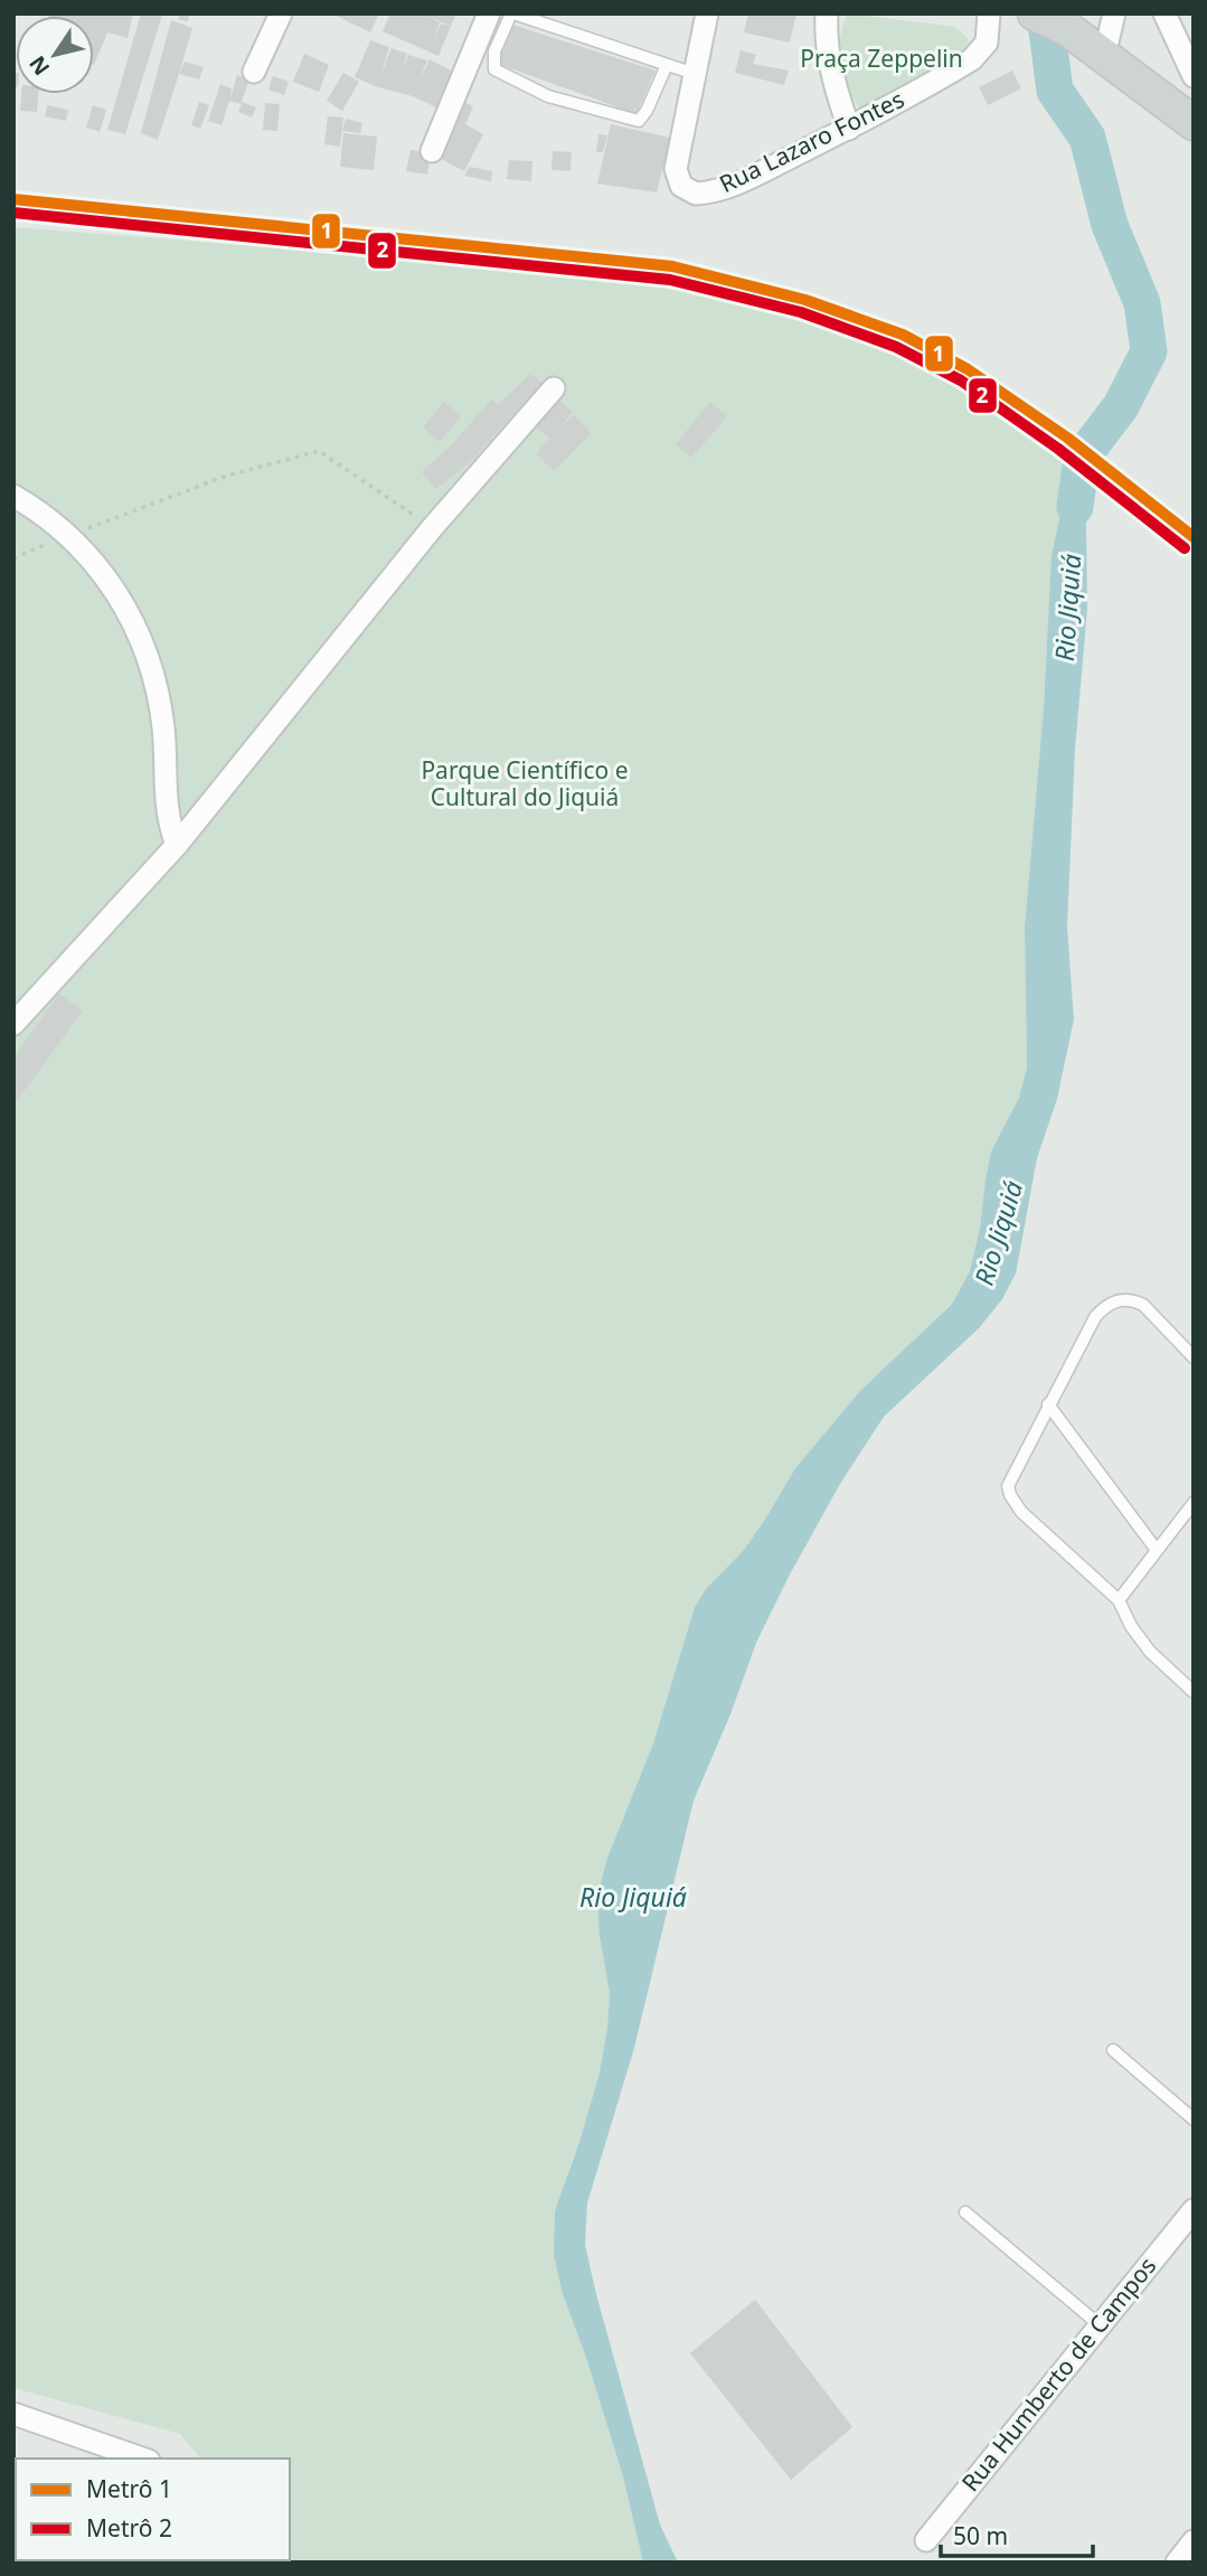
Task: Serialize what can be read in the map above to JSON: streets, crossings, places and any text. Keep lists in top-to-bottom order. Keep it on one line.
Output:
{"streets":{"street":["Rua Lazaro Fontes","Rua Humberto de Campos"]},"water":["Rio Jiquiá"],"parks":["Praça Zeppelin","Parque Científico e Cultural do Jiquiá"],"lines":["metro line 1","metro line 2"],"legend":["Metrô 1","Metrô 2"],"scale_bar":"50 m","north":"bottom left"}
